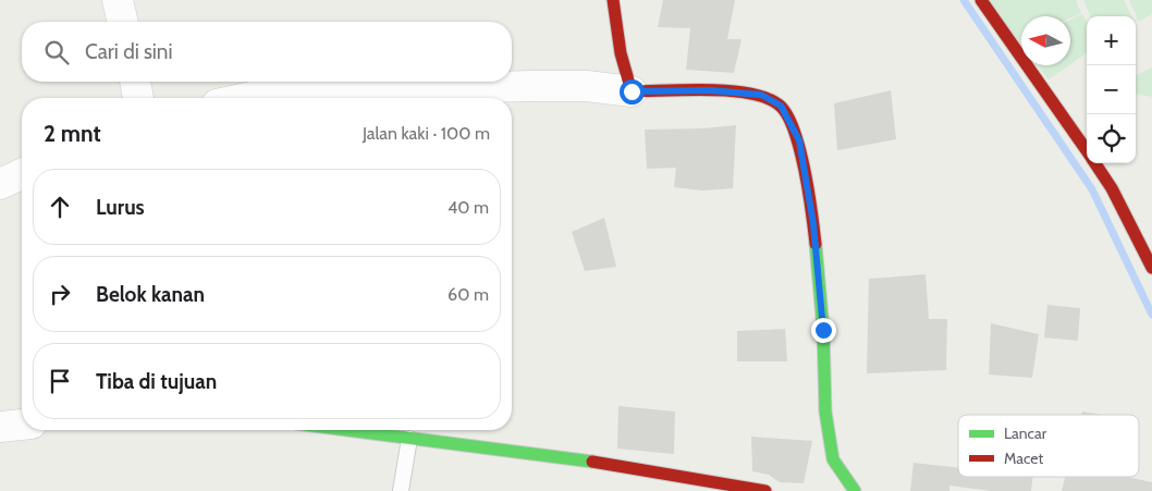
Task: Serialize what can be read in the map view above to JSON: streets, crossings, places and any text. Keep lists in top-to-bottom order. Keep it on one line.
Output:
{"legend":["Lancar","Macet"],"north":"left","page":{"map_buttons":["+","−"],"search":"Cari di sini","heading":["2 mnt","Jalan kaki · 100 m"],"list":[["Lurus","40 m"],["Belok kanan","60 m"],"Tiba di tujuan"]}}
